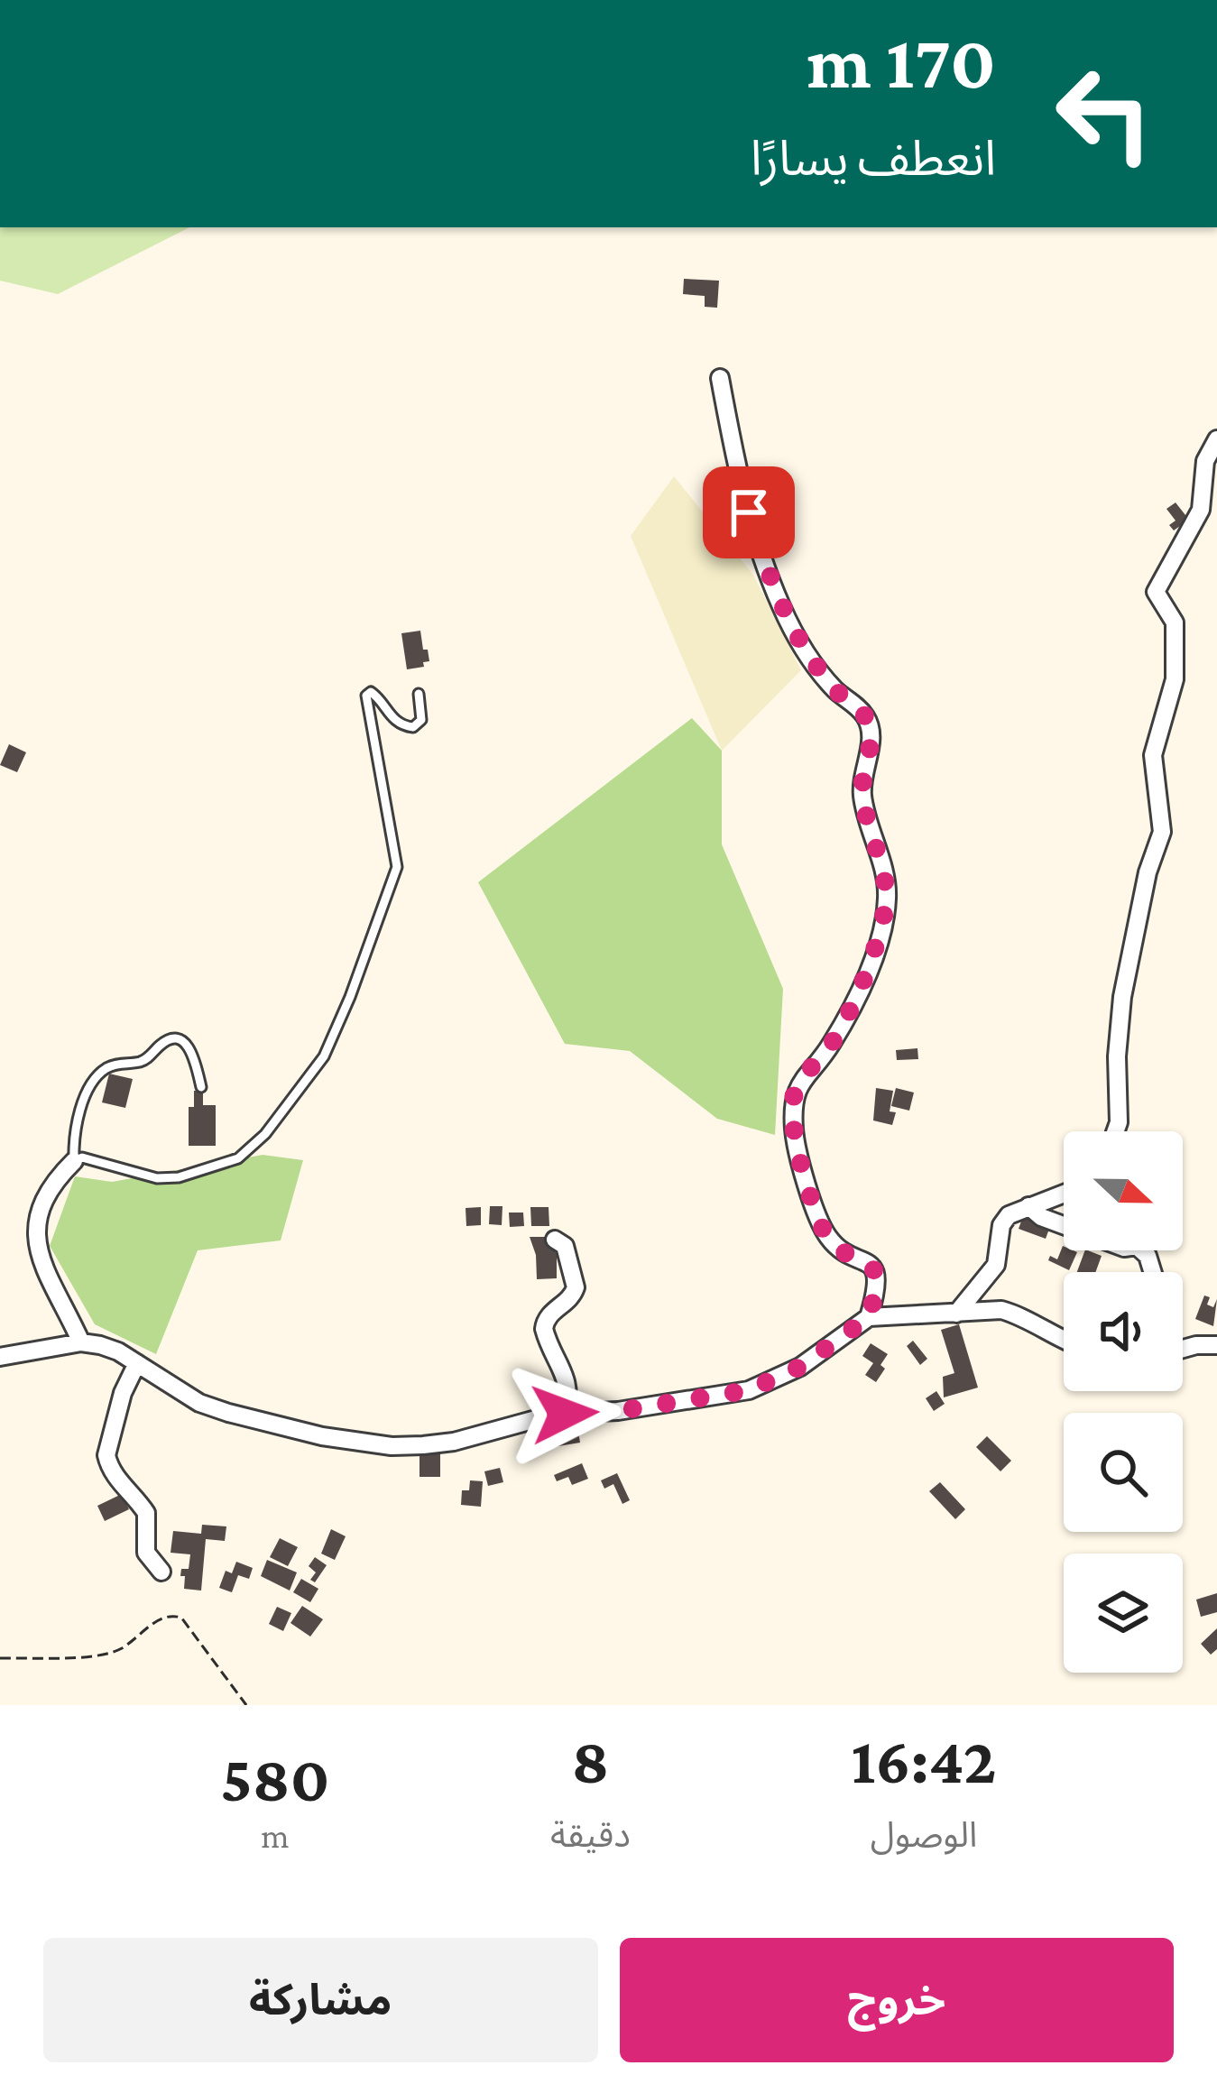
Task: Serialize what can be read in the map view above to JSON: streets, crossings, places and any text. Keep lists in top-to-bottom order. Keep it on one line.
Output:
{"north":"right","page":{"turn":["170 m","انعطف يسارًا"],"eta":["16:42","الوصول","8","دقيقة","580","m"],"buttons":["خروج","مشاركة"]}}
